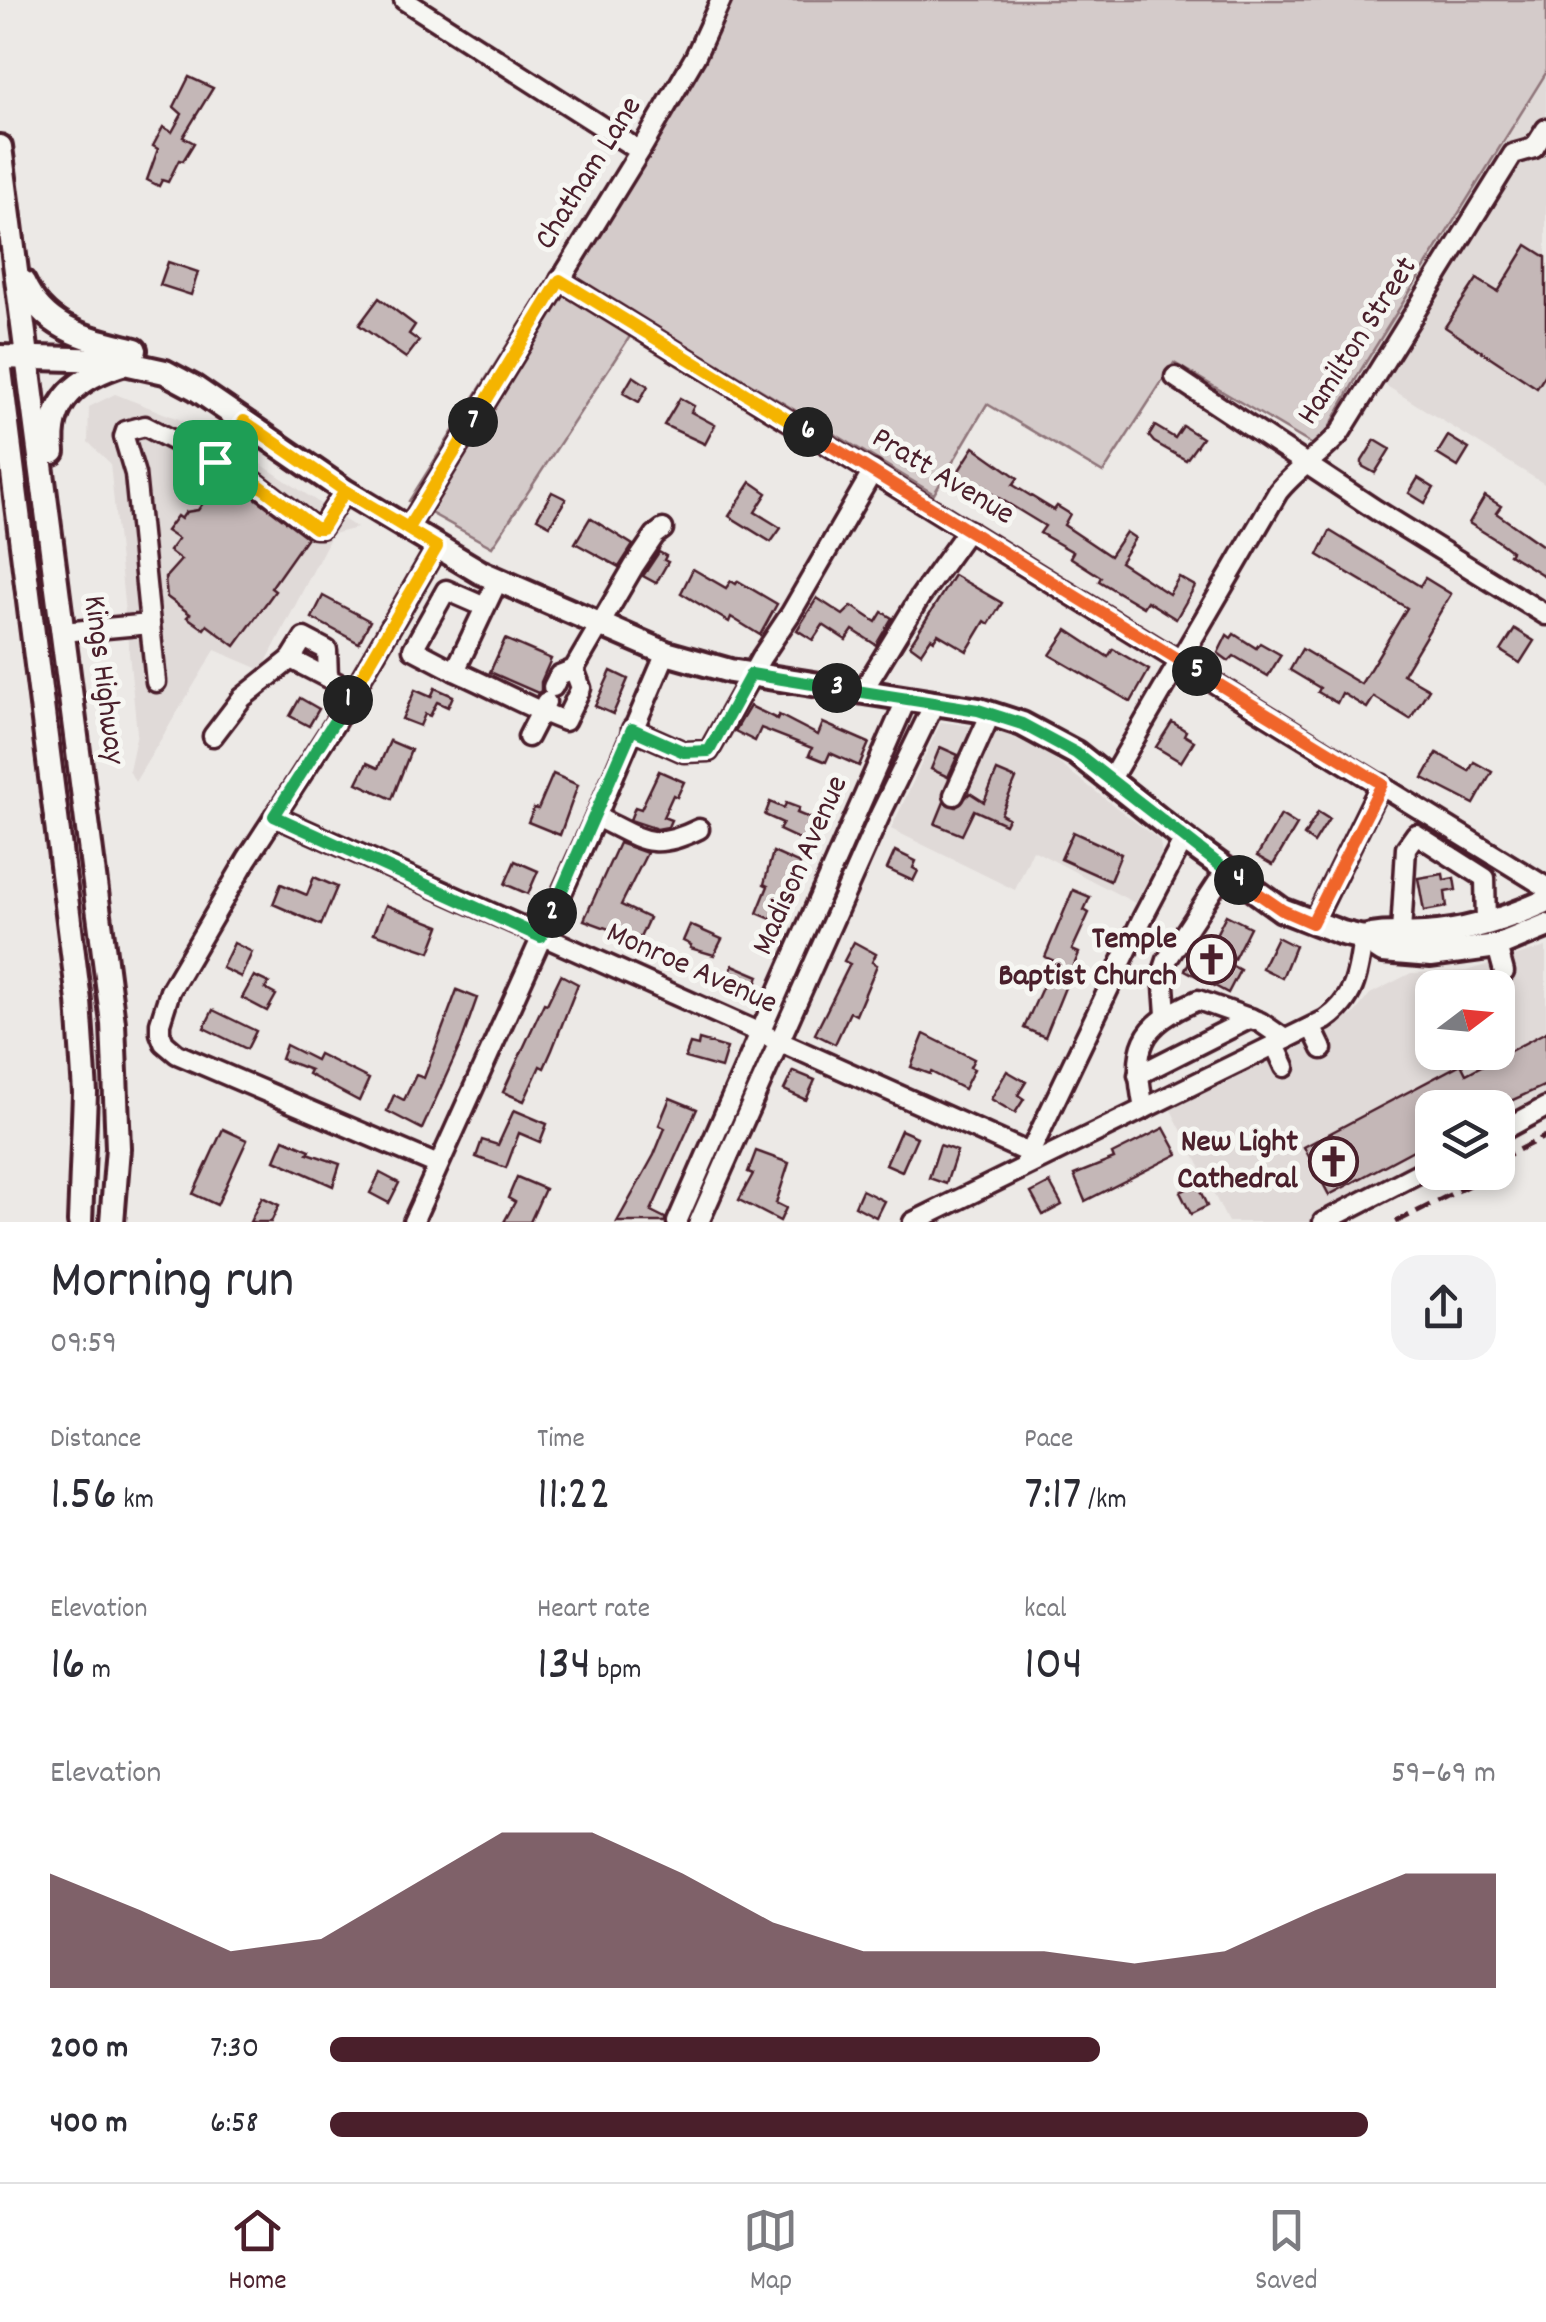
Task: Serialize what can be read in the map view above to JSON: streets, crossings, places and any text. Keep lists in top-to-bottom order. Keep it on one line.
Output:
{"streets":{"main road":["Kings Highway"],"street":["Chatham Lane","Hamilton Street","Pratt Avenue","Madison Avenue","Monroe Avenue"]},"crossings":[["Chatham Lane","Pratt Avenue"],["Hamilton Street","Pratt Avenue"],["Madison Avenue","Monroe Avenue"]],"places":{"church":["Temple Baptist Church","New Light Cathedral"]},"north":"right","page":{"pins":["7","6","5","3","1","4","2"],"heading":["Morning run","09:59"],"stats":[["Distance","1.56 km"],["Time","11:22"],["Pace","7:17 /km"],["Elevation","16 m"],["Heart rate","134 bpm"],["kcal","104"]],"chart":["Elevation","59–69 m"],"list":[{"name":"200 m","note":"7:30"},{"name":"400 m","note":"6:58"}],"tabs":["Home","Map","Saved"]}}
